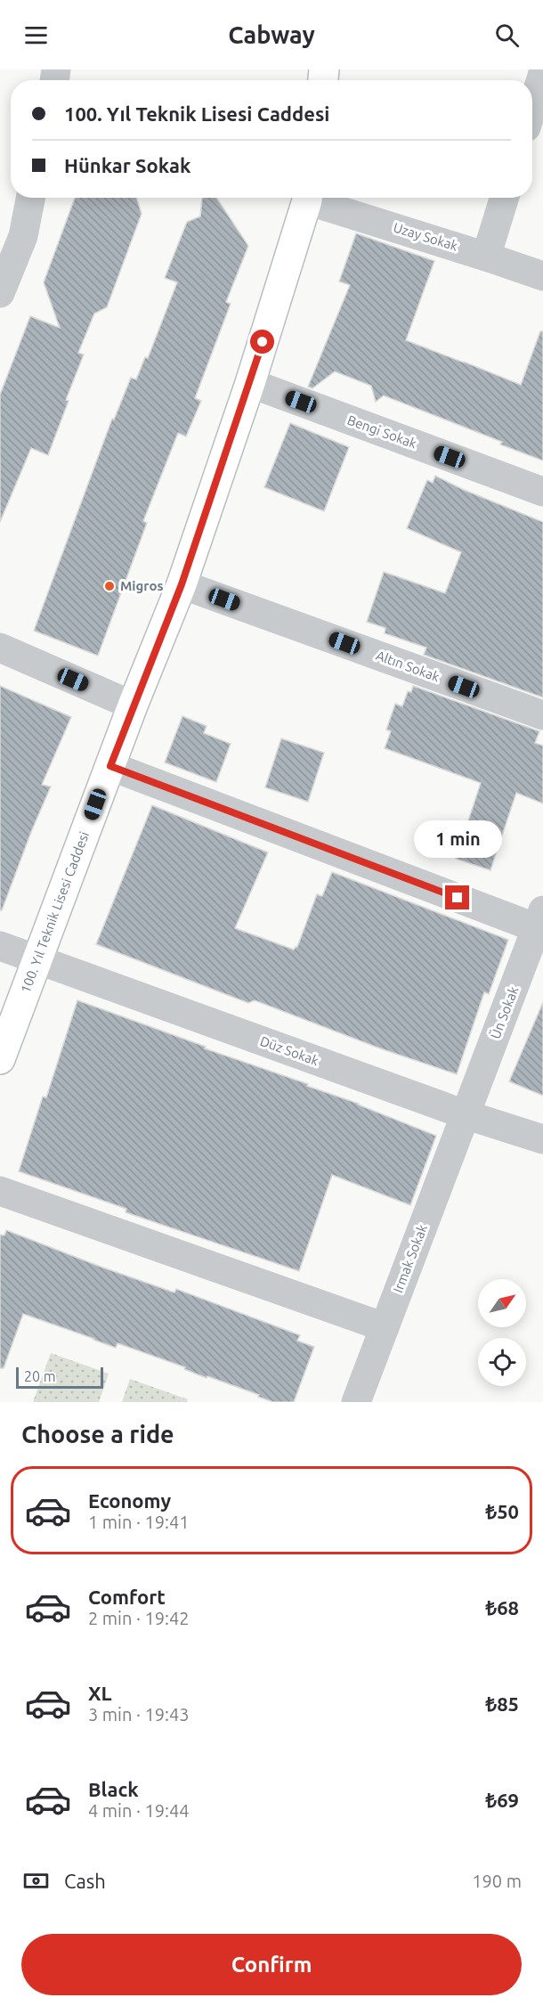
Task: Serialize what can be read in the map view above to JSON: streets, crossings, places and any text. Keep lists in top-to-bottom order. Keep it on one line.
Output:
{"streets":{"main road":["100. Yıl Teknik Lisesi Caddesi"],"street":["Uzay Sokak","Bengi Sokak","Altın Sokak","Ün Sokak","Düz Sokak","Irmak Sokak"]},"crossings":[["Bengi Sokak","100. Yıl Teknik Lisesi Caddesi"],["Altın Sokak","100. Yıl Teknik Lisesi Caddesi"],["100. Yıl Teknik Lisesi Caddesi","Düz Sokak"],["Ün Sokak","Düz Sokak"],["Ün Sokak","Irmak Sokak"],["Düz Sokak","Irmak Sokak"]],"places":["Migros"],"scale_bar":"20 m","north":"top right","page":{"header":"Cabway","banner":["100. Yıl Teknik Lisesi Caddesi","Hünkar Sokak"],"bubble":"1 min","scale":"20 m","heading":"Choose a ride","list":[{"name":"Economy","note":"1 min · 19:41","value":"₺50"},{"name":"Comfort","note":"2 min · 19:42","value":"₺68"},{"name":"XL","note":"3 min · 19:43","value":"₺85"},{"name":"Black","note":"4 min · 19:44","value":"₺69"}],"pay":["Cash","190 m"],"buttons":"Confirm"}}
